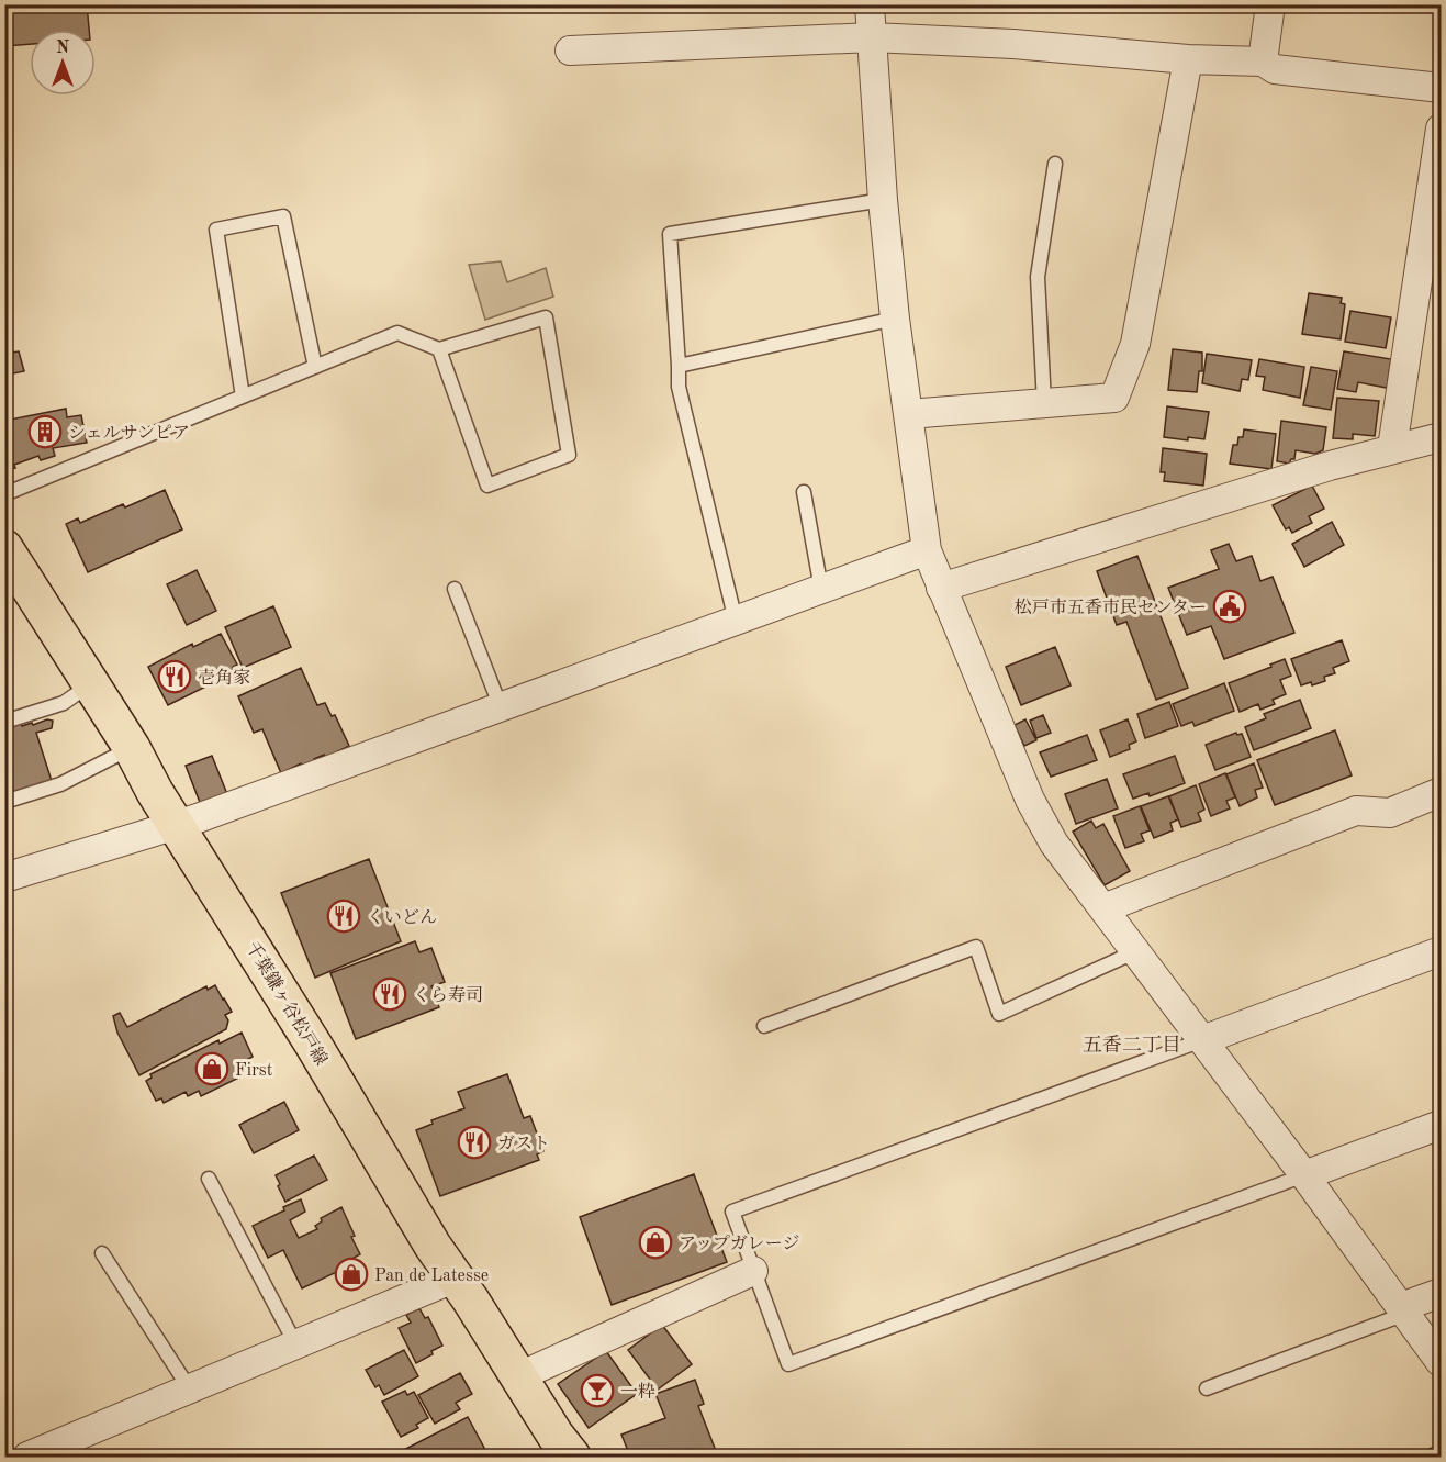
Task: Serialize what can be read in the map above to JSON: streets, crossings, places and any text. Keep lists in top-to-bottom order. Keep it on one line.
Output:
{"streets":{"main road":["千葉鎌ヶ谷松戸線"]},"districts":["五香二丁目"],"places":{"building":["シェルサンピア"],"public building":["松戸市五香市民センター"],"restaurant":["壱角家","くいどん","くら寿司","ガスト"],"shop":["First","アップガレージ","Pan de Latesse"],"bar":["一粋"]},"north":"top"}
